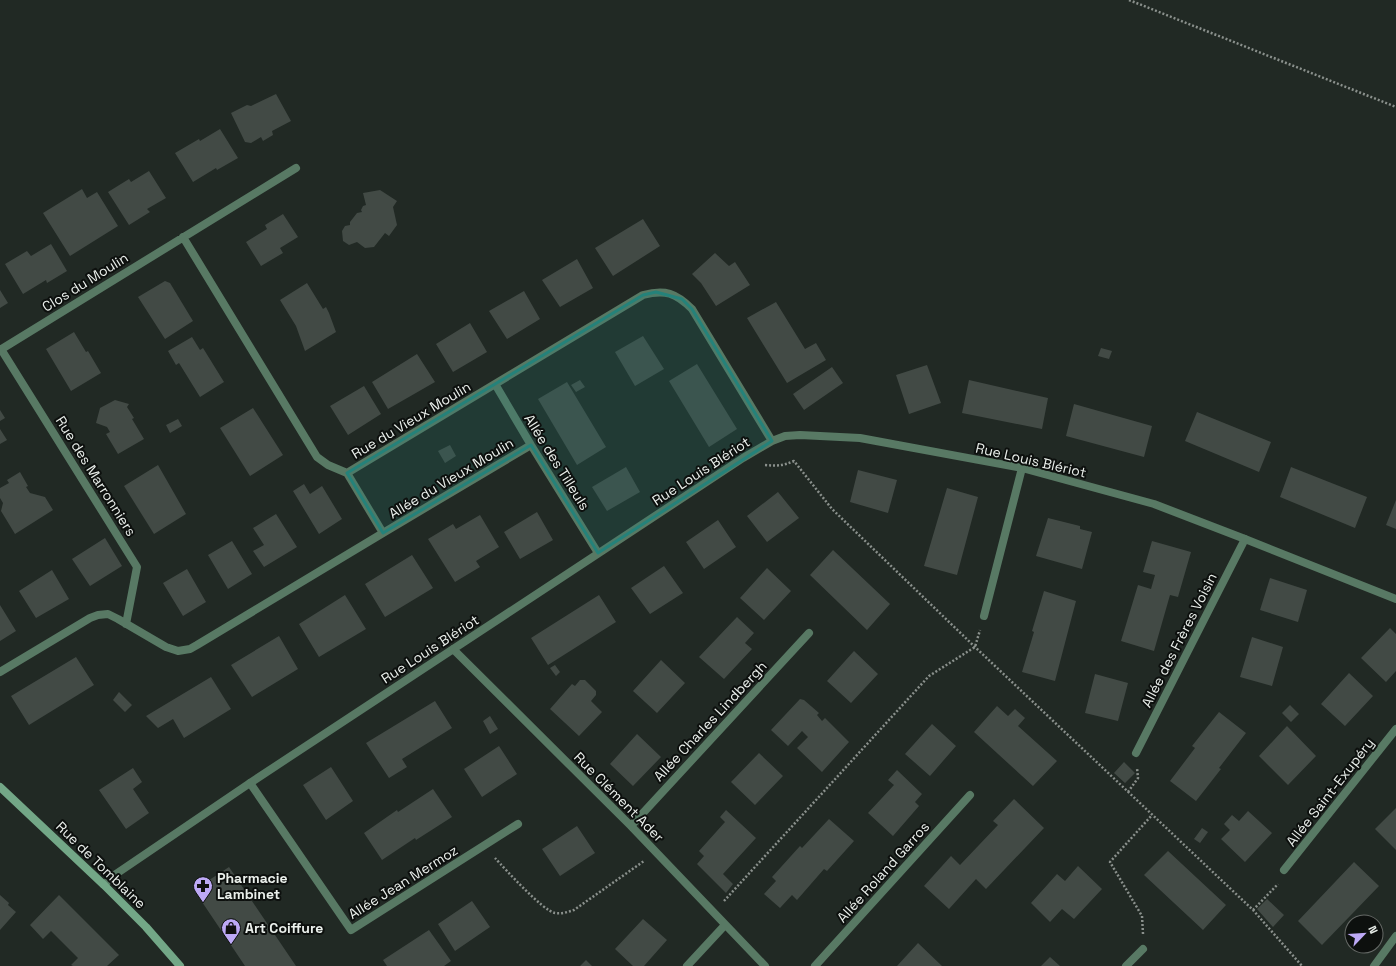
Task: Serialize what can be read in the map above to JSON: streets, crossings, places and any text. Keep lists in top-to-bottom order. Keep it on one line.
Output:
{"streets":{"main road":["Rue de Tomblaine"],"street":["Clos du Moulin","Rue du Vieux Moulin","Rue Louis Blériot","Allée des Tilleuls","Rue des Marronniers","Allée du Vieux Moulin","Allée des Frères Voisin","Allée Charles Lindbergh","Allée Saint-Exupéry","Rue Clément Ader","Allée Roland Garros","Allée Jean Mermoz"]},"crossings":[["Clos du Moulin","Rue des Marronniers"],["Rue du Vieux Moulin","Rue Louis Blériot"],["Rue du Vieux Moulin","Allée des Tilleuls"],["Rue du Vieux Moulin","Allée du Vieux Moulin"],["Rue Louis Blériot","Allée des Tilleuls"],["Rue Louis Blériot","Allée des Frères Voisin"],["Rue Louis Blériot","Rue Clément Ader"],["Rue Louis Blériot","Rue de Tomblaine"],["Rue Louis Blériot","Allée Jean Mermoz"],["Allée des Tilleuls","Allée du Vieux Moulin"],["Allée Charles Lindbergh","Rue Clément Ader"]],"places":{"pharmacy":["Pharmacie Lambinet"],"shop":["Art Coiffure"]},"north":"top right"}
